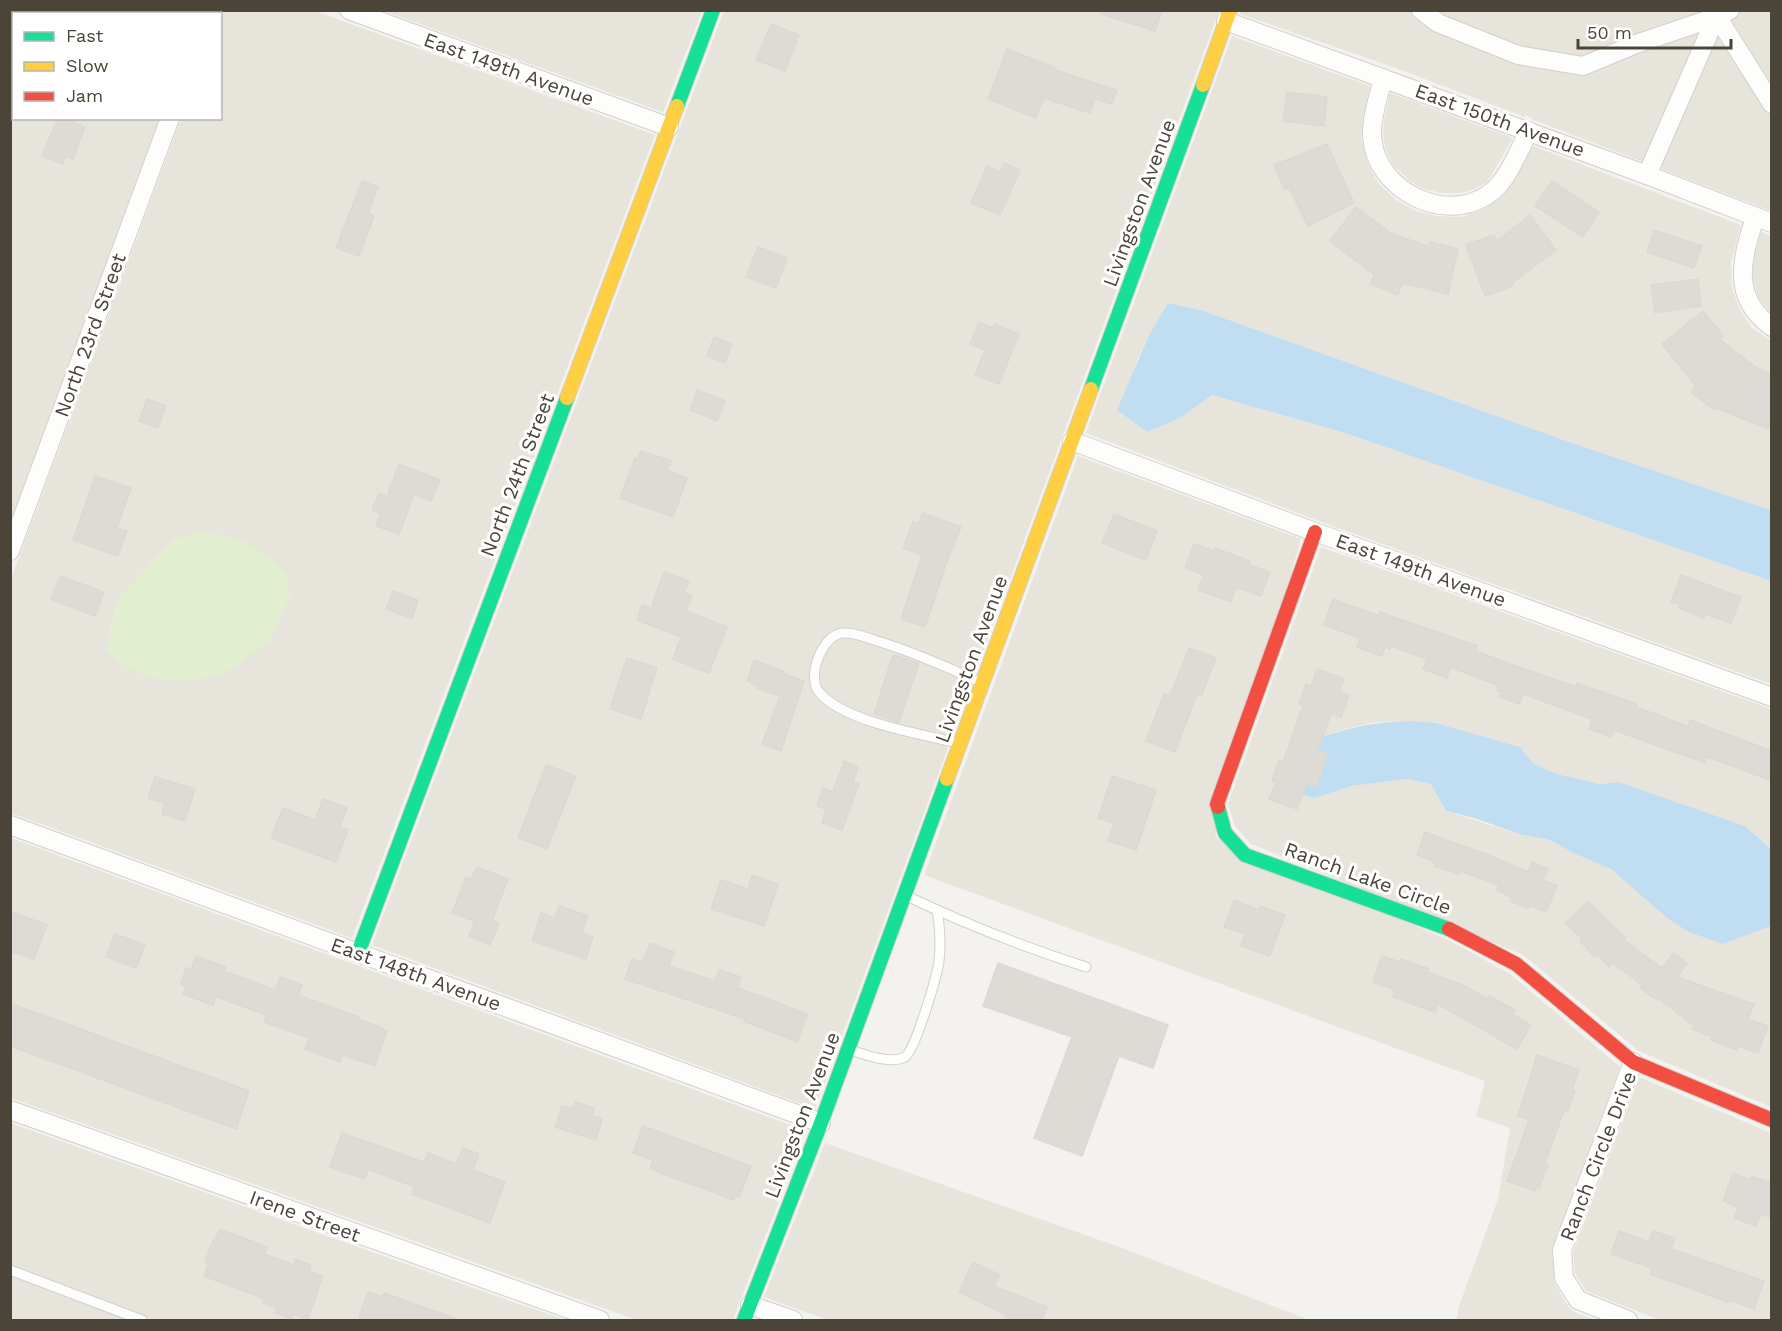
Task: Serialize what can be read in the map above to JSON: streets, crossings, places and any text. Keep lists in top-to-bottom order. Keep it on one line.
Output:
{"streets":{"street":["East 149th Avenue","East 150th Avenue","Livingston Avenue","North 23rd Street","North 24th Street","Ranch Lake Circle","East 148th Avenue","Ranch Circle Drive","Irene Street"]},"crossings":[["East 149th Avenue","Livingston Avenue"],["East 149th Avenue","North 24th Street"],["East 149th Avenue","Ranch Lake Circle"],["East 150th Avenue","Livingston Avenue"],["Livingston Avenue","East 148th Avenue"],["North 24th Street","East 148th Avenue"],["Ranch Lake Circle","Ranch Circle Drive"]],"legend":["Fast","Slow","Jam"],"scale_bar":"50 m"}
